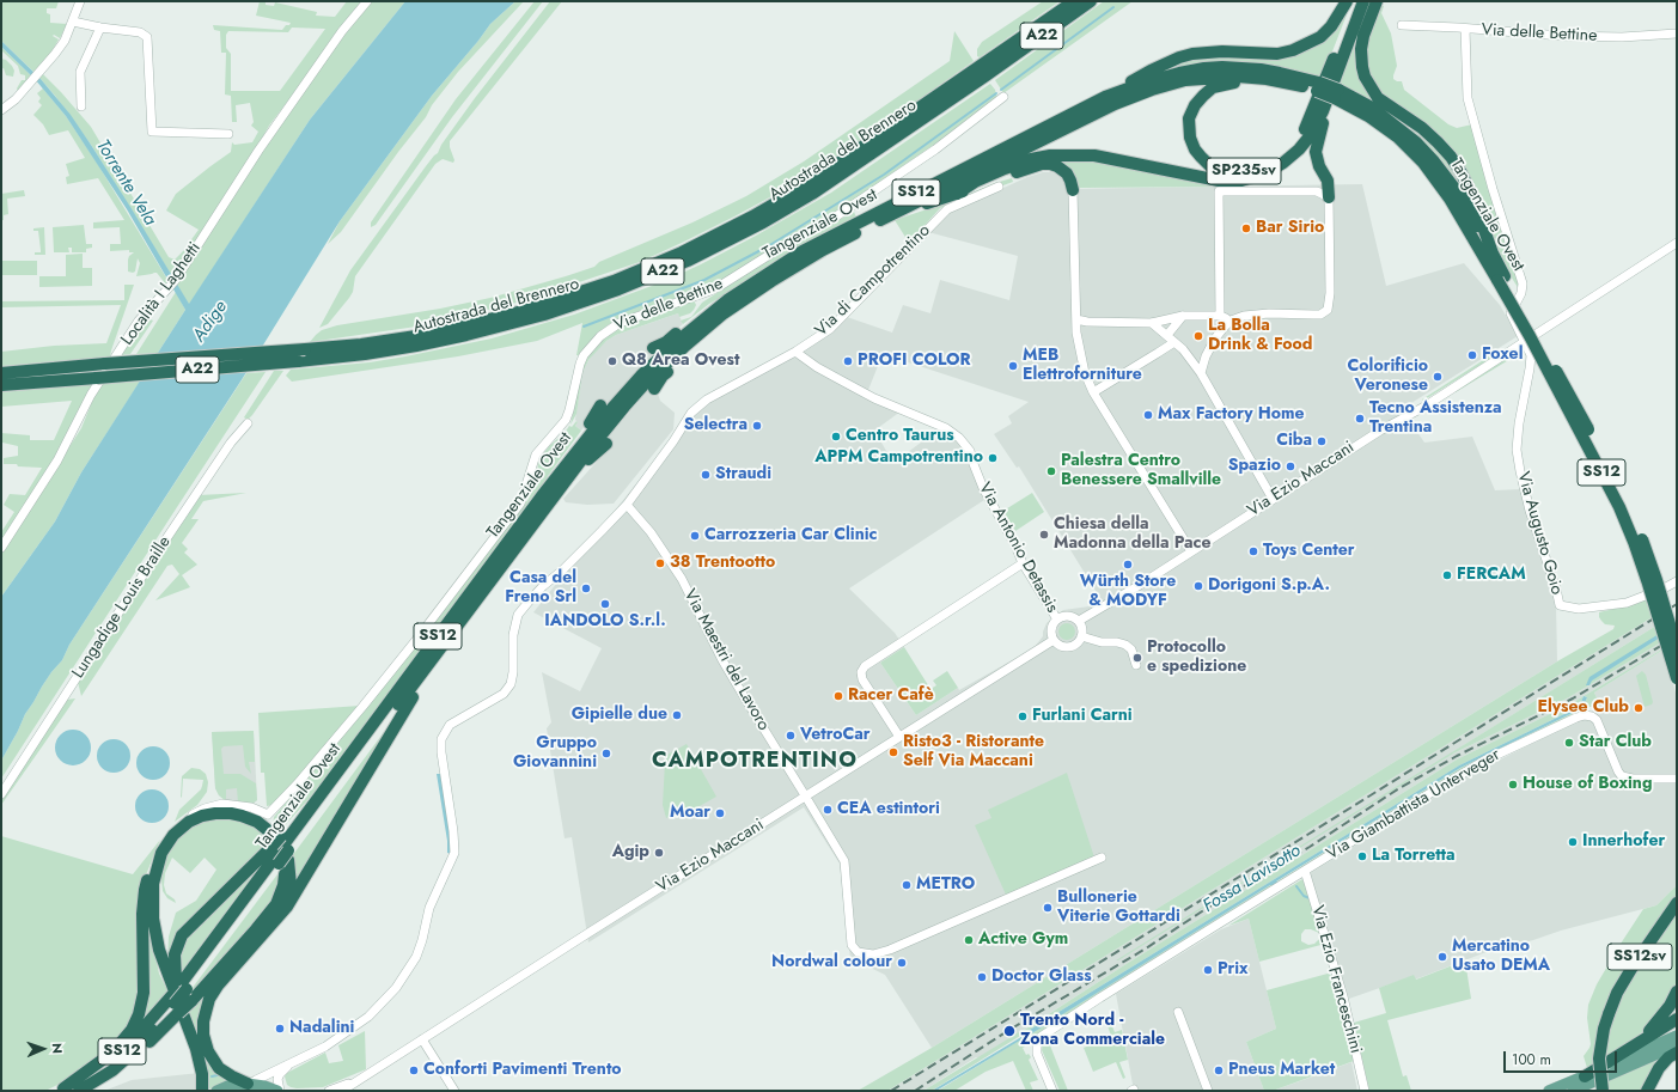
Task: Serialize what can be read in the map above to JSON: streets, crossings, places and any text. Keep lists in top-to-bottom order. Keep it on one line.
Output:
{"streets":{"highway":["A22","Autostrada del Brennero","SP235sv","SS12","Tangenziale Ovest","SS12sv"],"street":["Via delle Bettine","Via di Campotrentino","Località I Laghetti","Via Ezio Maccani","Via Augusto Goio","Via Antonio Detassis","Lungadige Louis Braille","Via Maestri del Lavoro","Via Giambattista Unterveger","Via Ezio Franceschini"]},"crossings":[["SP235sv","Tangenziale Ovest"],["SS12","Tangenziale Ovest"],["Via di Campotrentino","Via Antonio Detassis"],["Via di Campotrentino","Via Maestri del Lavoro"],["Via Ezio Maccani","Via Augusto Goio"],["Via Ezio Maccani","Via Antonio Detassis"],["Via Ezio Maccani","Via Maestri del Lavoro"],["Via Giambattista Unterveger","Via Ezio Franceschini"]],"districts":["CAMPOTRENTINO"],"water":["Torrente Vela","Adige","Fossa Lavisotto"],"places":["Bar Sirio","La Bolla Drink & Food","Foxel","Q8 Area Ovest","PROFI COLOR","MEB Elettroforniture","Colorificio Veronese","Max Factory Home","Tecno Assistenza Trentina","Selectra","Centro Taurus","Ciba","APPM Campotrentino","Spazio","Palestra Centro Benessere Smallville","Straudi","Chiesa della Madonna della Pace","Carrozzeria Car Clinic","Toys Center","38 Trentootto","Würth Store & MODYF","FERCAM","Dorigoni S.p.A.","Casa del Freno Srl","IANDOLO S.r.l.","Protocollo e spedizione","Racer Cafè","Elysee Club","Gipielle due","Furlani Carni","VetroCar","Star Club","Risto3 - Ristorante Self Via Maccani","Gruppo Giovannini","House of Boxing","CEA estintori","Moar","Innerhofer","Agip","La Torretta","METRO","Bullonerie Viterie Gottardi","Active Gym","Mercatino Usato DEMA","Nordwal colour","Prix","Doctor Glass","Nadalini","Trento Nord - Zona Commerciale","Conforti Pavimenti Trento","Pneus Market"],"scale_bar":"100 m","north":"right"}
